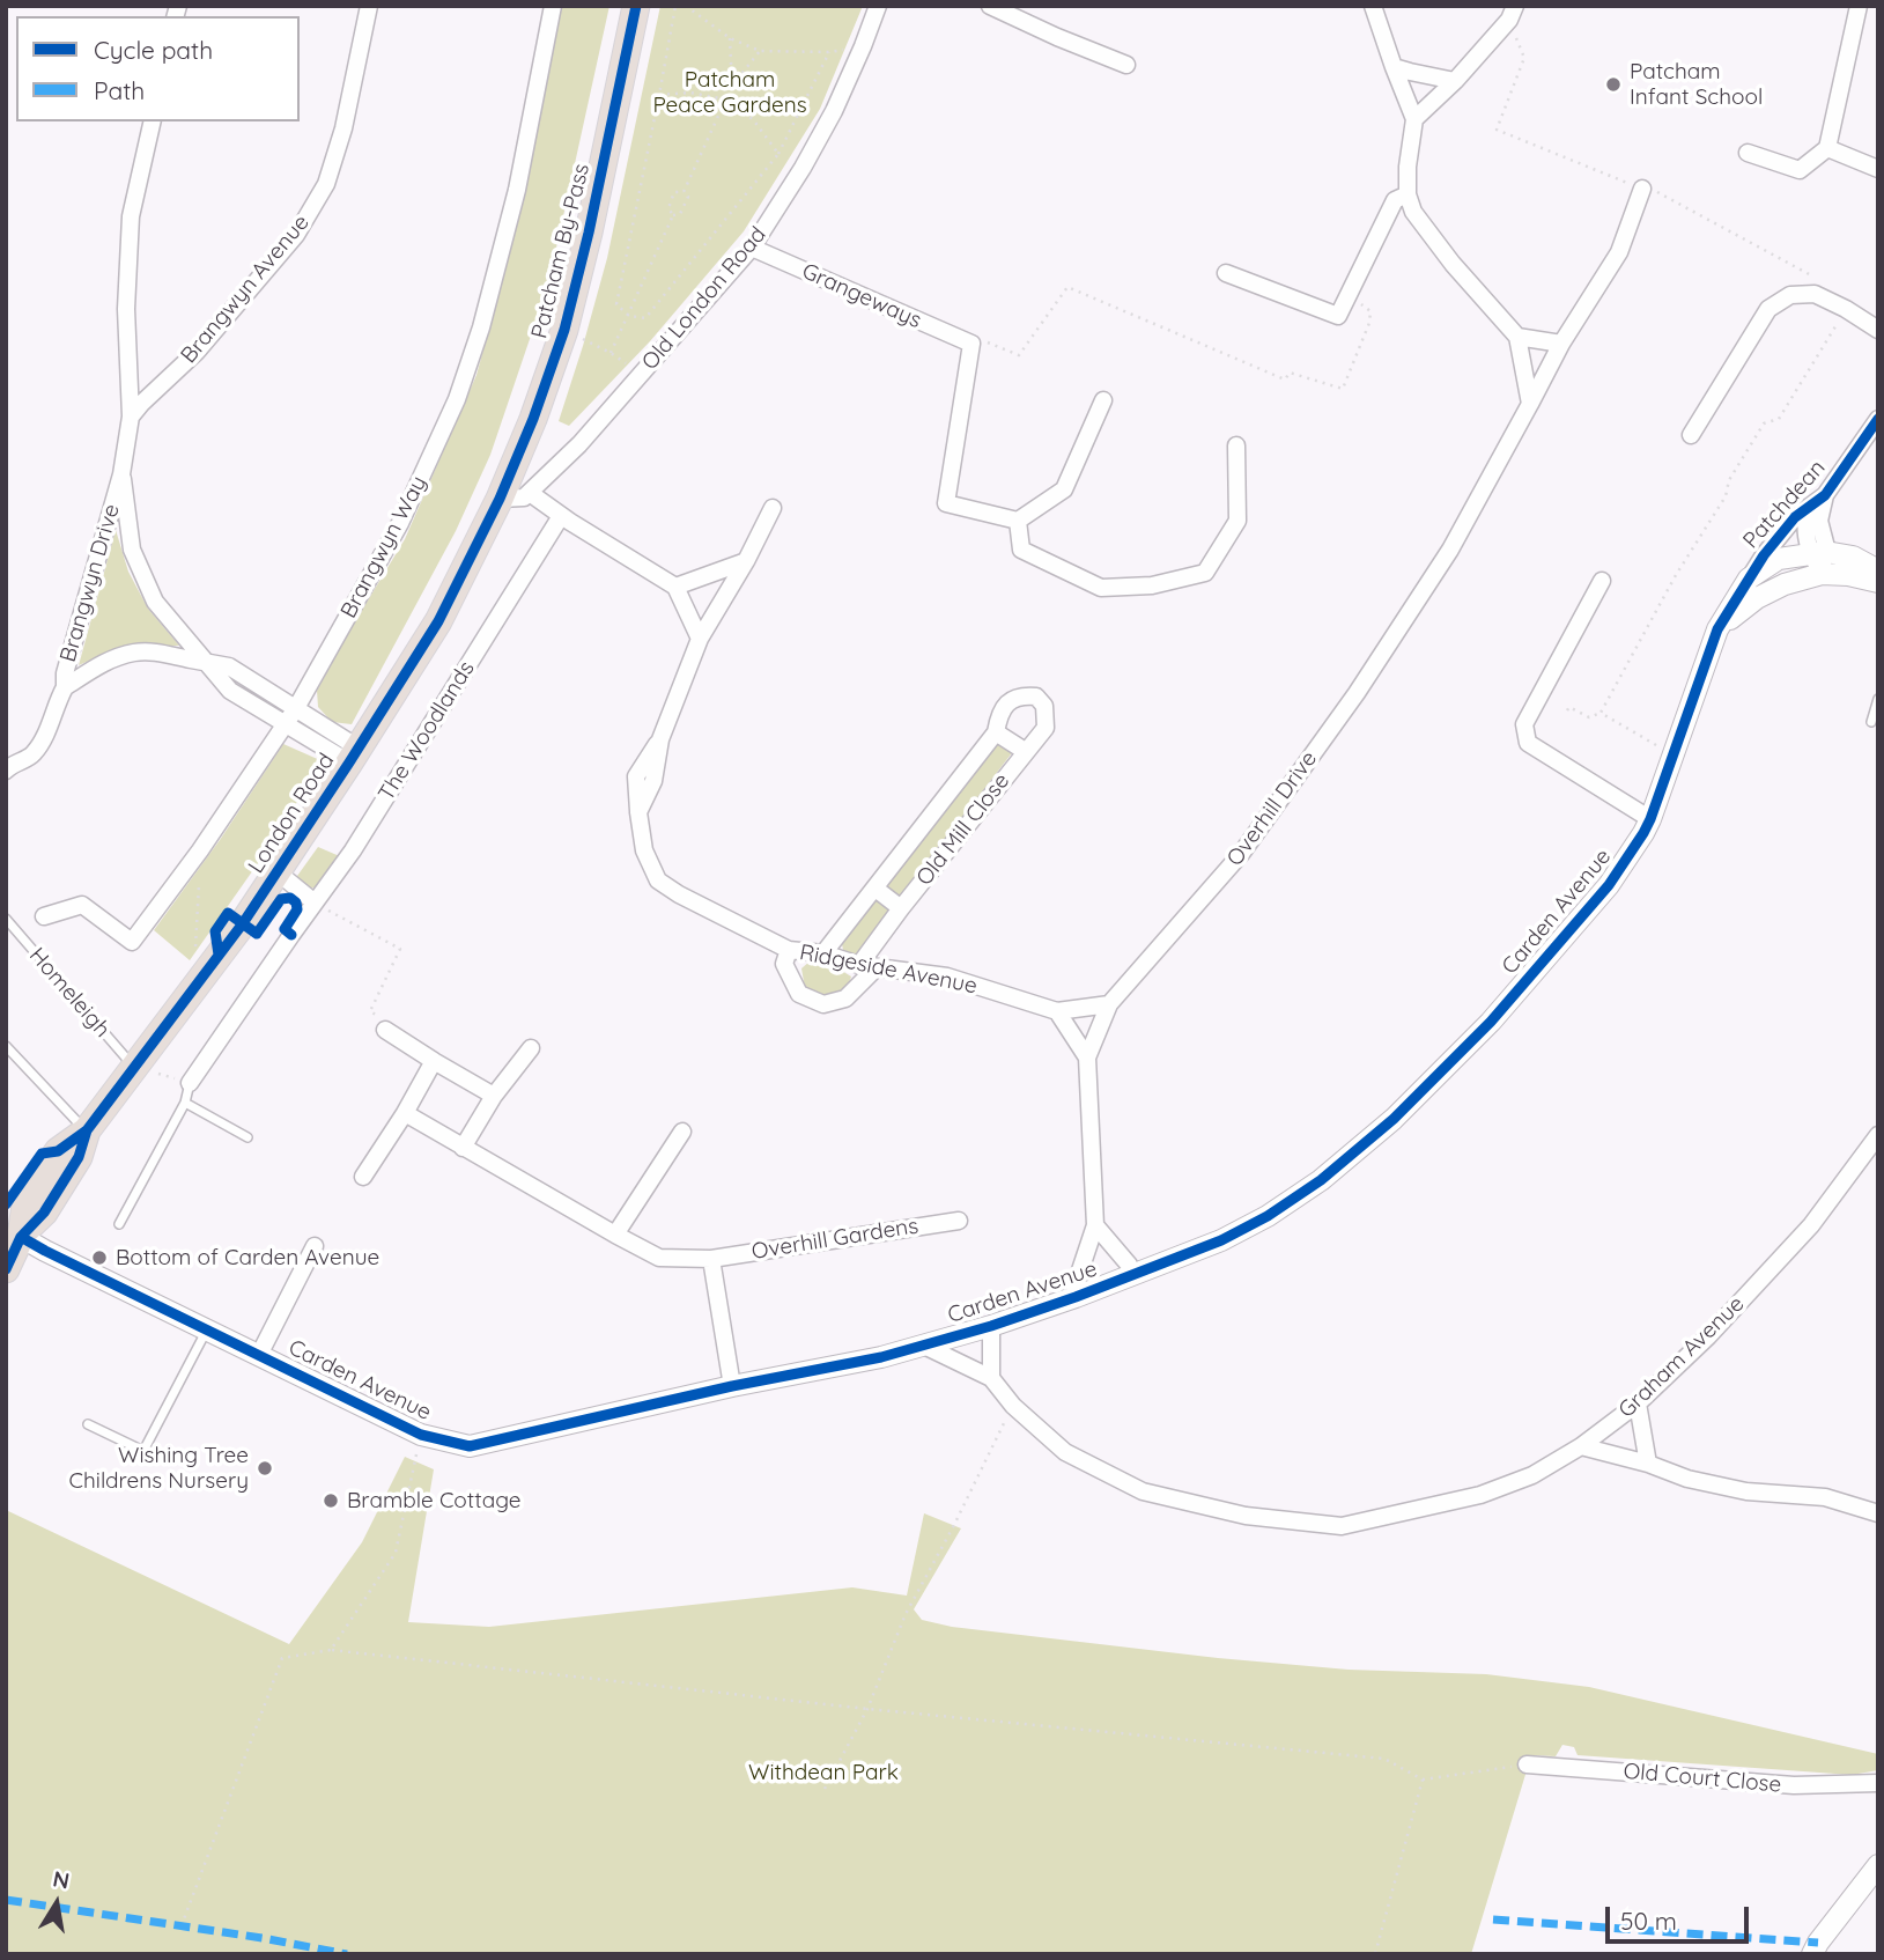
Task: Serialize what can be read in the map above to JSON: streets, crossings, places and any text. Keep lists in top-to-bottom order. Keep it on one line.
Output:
{"streets":{"highway":["Patcham By-Pass","London Road"],"street":["Brangwyn Avenue","Grangeways","Old London Road","Patchdean","Brangwyn Way","Brangwyn Drive","The Woodlands","Overhill Drive","Old Mill Close","Carden Avenue","Ridgeside Avenue","Overhill Gardens","Graham Avenue","Old Court Close"],"lane":["Homeleigh"]},"crossings":[["Patcham By-Pass","London Road"],["Brangwyn Avenue","Brangwyn Drive"],["Grangeways","Old London Road"],["Patchdean","Carden Avenue"],["Brangwyn Way","Brangwyn Drive"],["Brangwyn Drive","London Road"],["Overhill Drive","Carden Avenue"],["Overhill Drive","Ridgeside Avenue"],["London Road","Carden Avenue"],["London Road","Homeleigh"],["Old Mill Close","Ridgeside Avenue"],["Carden Avenue","Graham Avenue"]],"parks":["Patcham Peace Gardens","Withdean Park"],"places":["Patcham Infant School","Bottom of Carden Avenue","Wishing Tree Childrens Nursery","Bramble Cottage"],"legend":["Cycle path","Path"],"scale_bar":"50 m","north":"top"}
